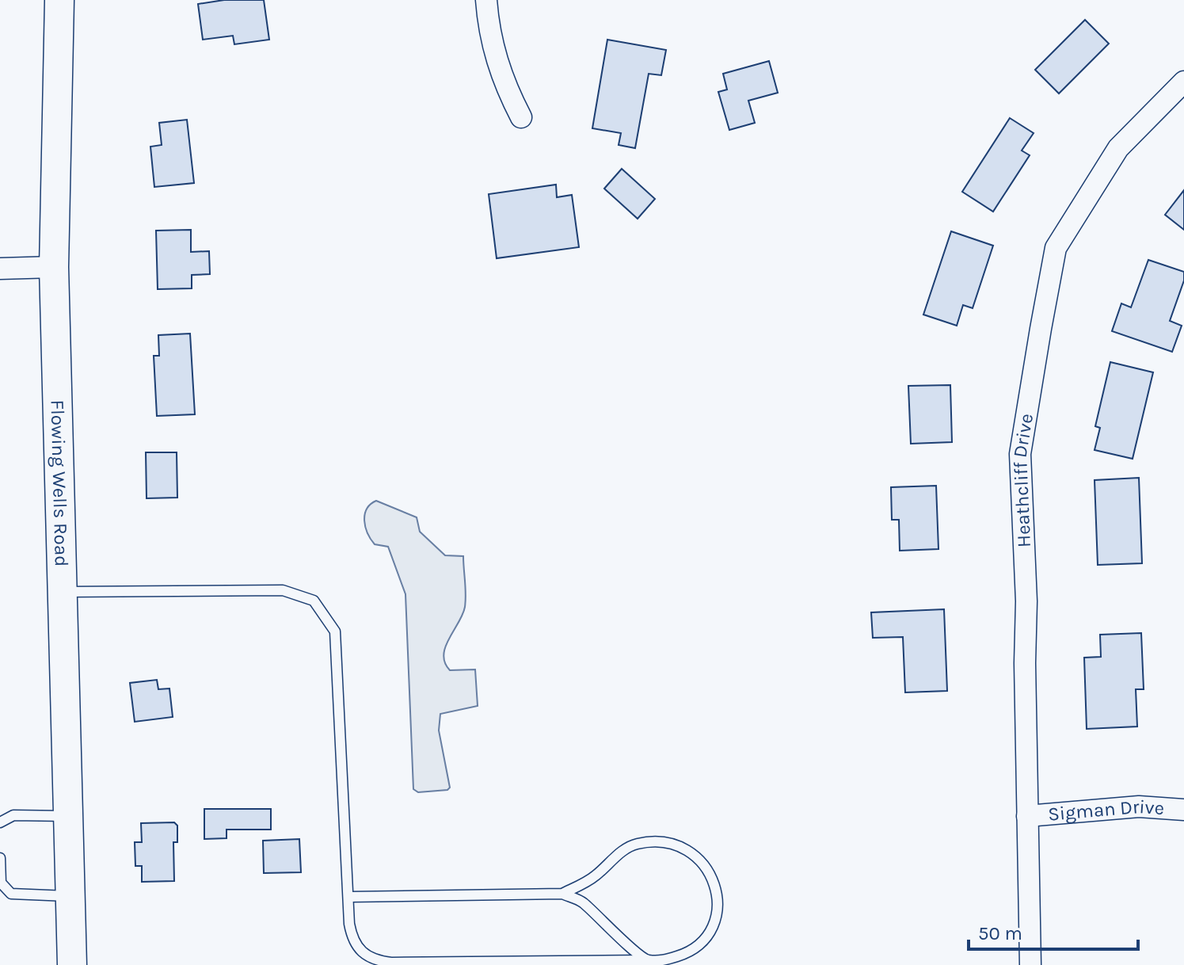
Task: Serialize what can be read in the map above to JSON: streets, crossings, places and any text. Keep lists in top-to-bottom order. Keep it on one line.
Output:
{"streets":{"main road":["Flowing Wells Road"],"street":["Heathcliff Drive","Sigman Drive"]},"crossings":[["Heathcliff Drive","Sigman Drive"]],"scale_bar":"50 m"}
